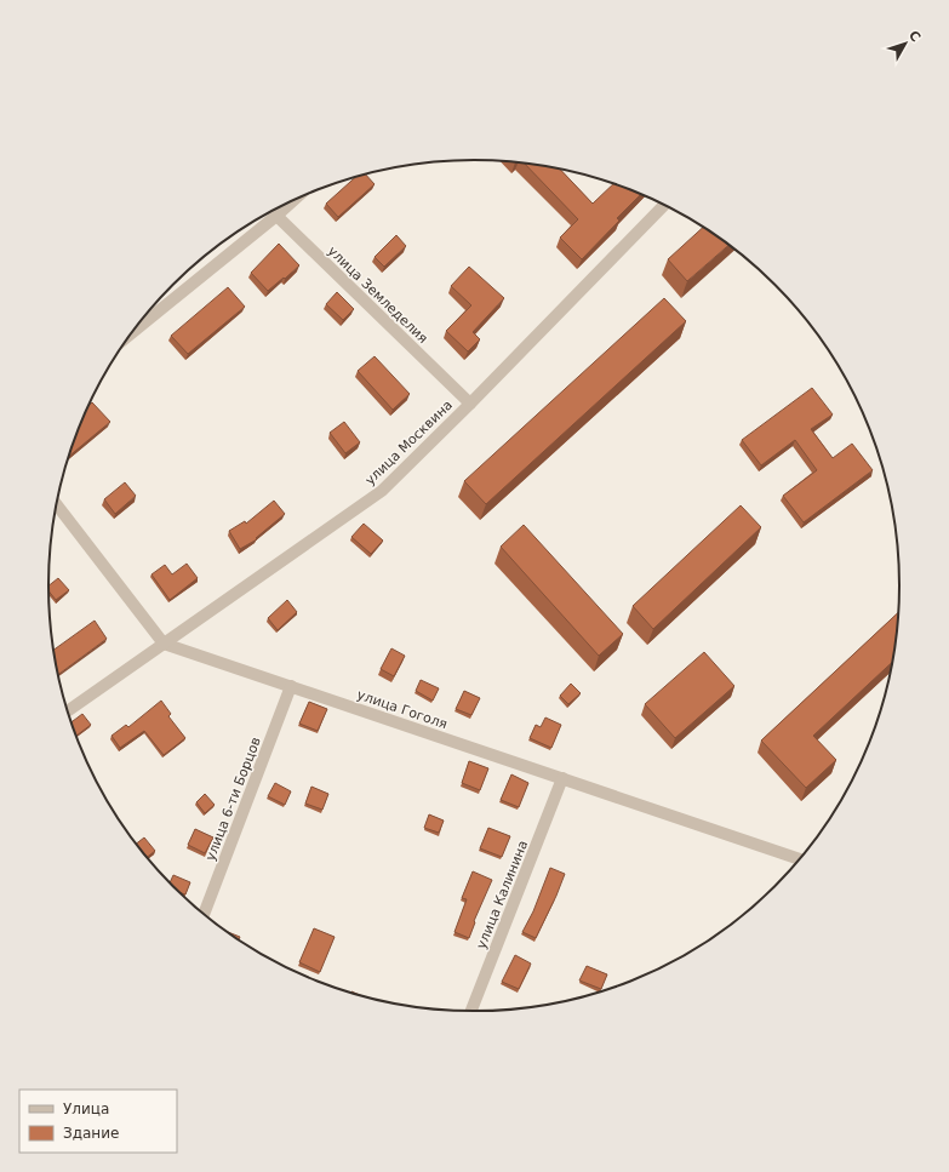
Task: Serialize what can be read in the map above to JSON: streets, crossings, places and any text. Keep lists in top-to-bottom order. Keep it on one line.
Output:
{"streets":{"street":["улица Земледелия","улица Москвина","улица Гоголя","улица 6-ти Борцов","улица Калинина"]},"crossings":[["улица Земледелия","улица Москвина"],["улица Москвина","улица Гоголя"],["улица Гоголя","улица 6-ти Борцов"],["улица Гоголя","улица Калинина"]],"legend":["Улица","Здание"],"north":"top right"}
